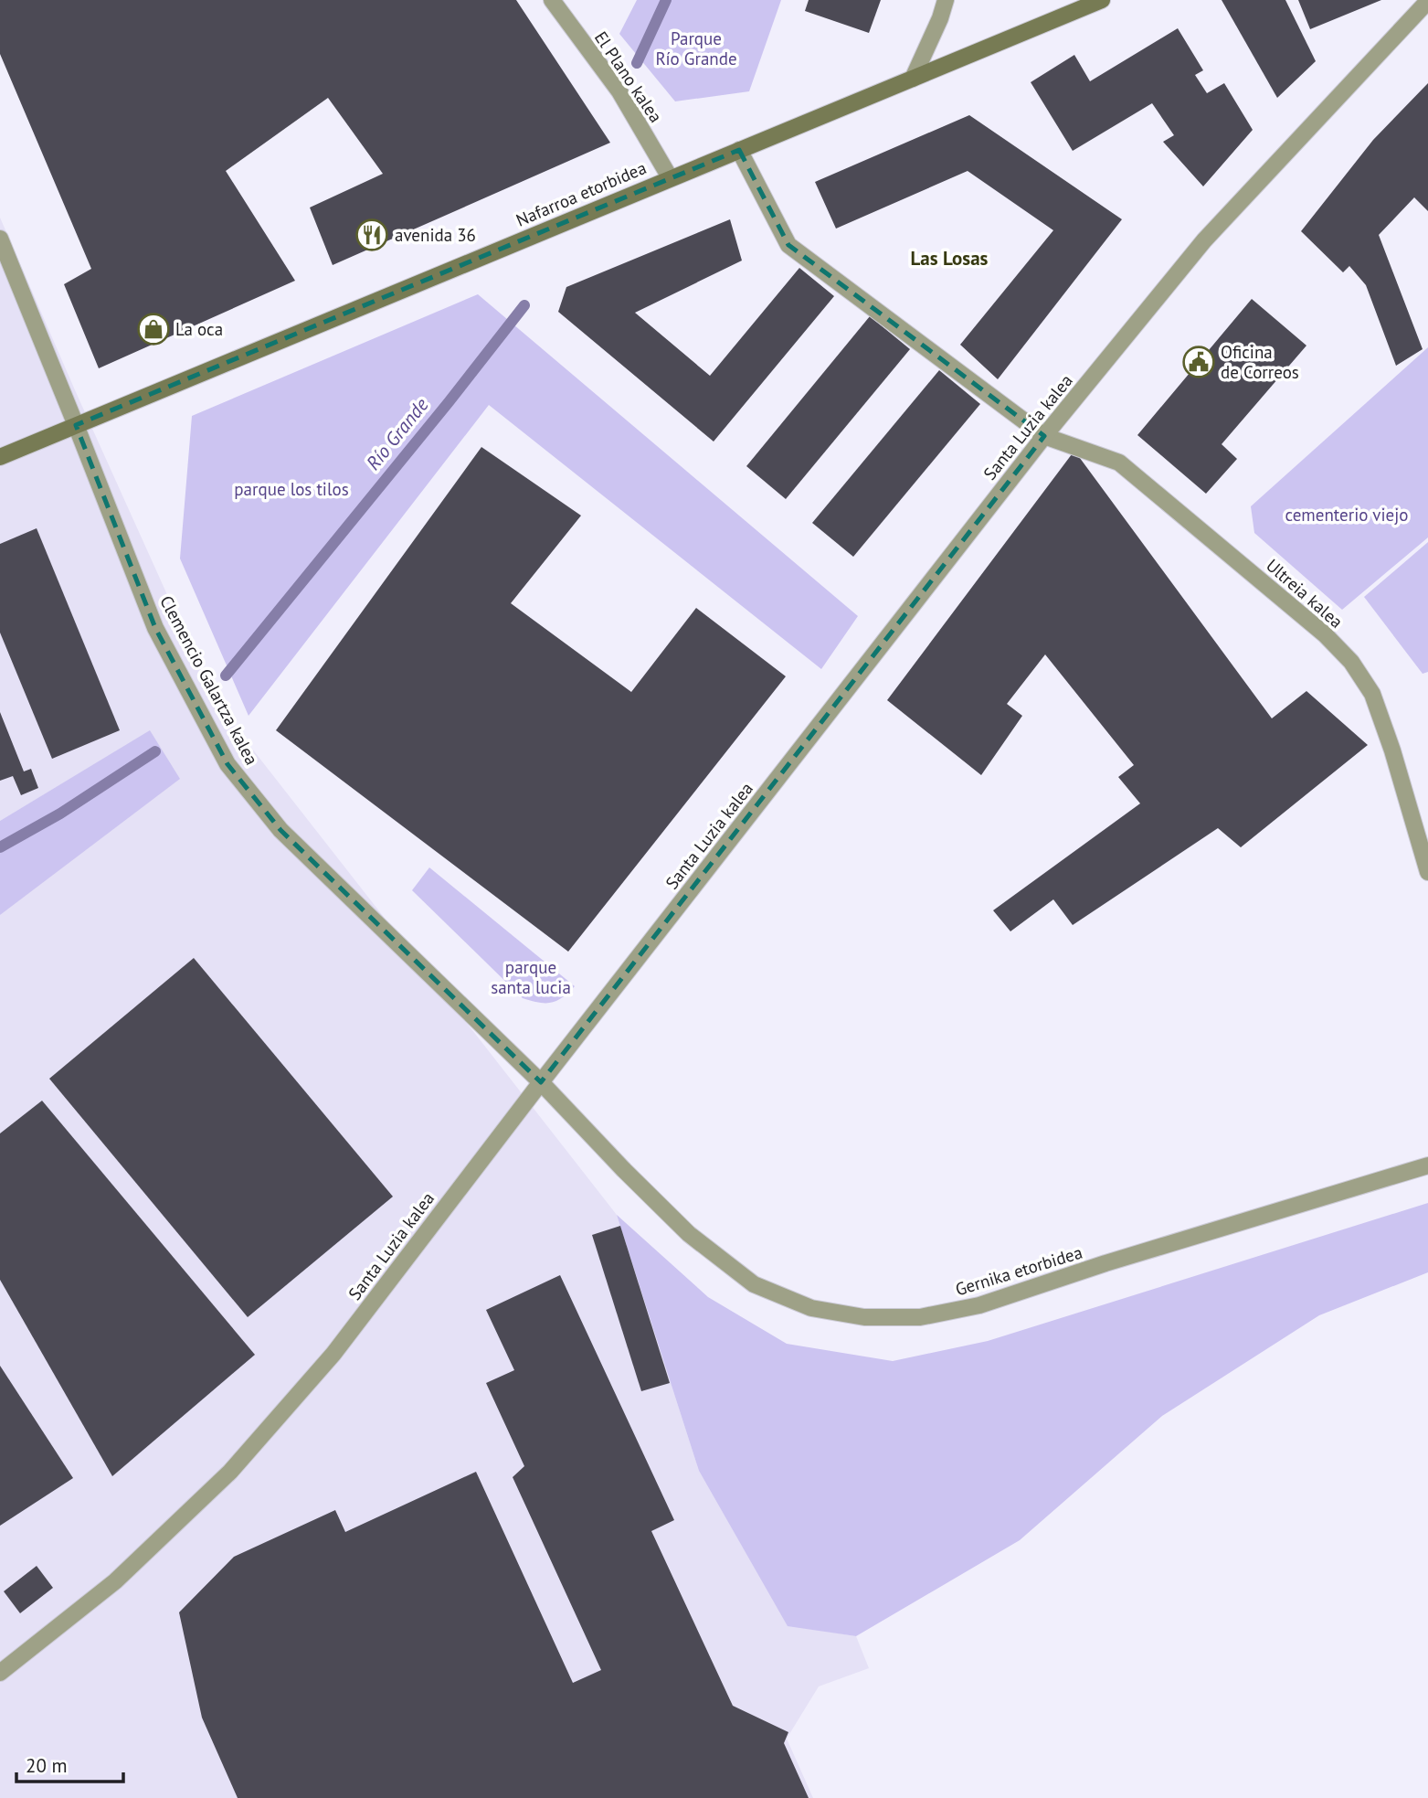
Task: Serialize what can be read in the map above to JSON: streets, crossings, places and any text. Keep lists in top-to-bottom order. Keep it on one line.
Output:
{"streets":{"main road":["Nafarroa etorbidea"],"street":["El Plano kalea","Santa Luzia kalea","Ultreia kalea","Clemencio Galartza kalea","Gernika etorbidea"]},"crossings":[["El Plano kalea","Nafarroa etorbidea"],["Nafarroa etorbidea","Ultreia kalea"],["Nafarroa etorbidea","Clemencio Galartza kalea"],["Santa Luzia kalea","Ultreia kalea"],["Santa Luzia kalea","Clemencio Galartza kalea"],["Santa Luzia kalea","Gernika etorbidea"],["Clemencio Galartza kalea","Gernika etorbidea"]],"districts":["Las Losas"],"water":["Río Grande"],"parks":["Parque Río Grande","parque los tilos","cementerio viejo","parque santa lucia"],"places":{"restaurant":["avenida 36"],"shop":["La oca"],"public building":["Oficina de Correos"]},"scale_bar":"20 m"}
